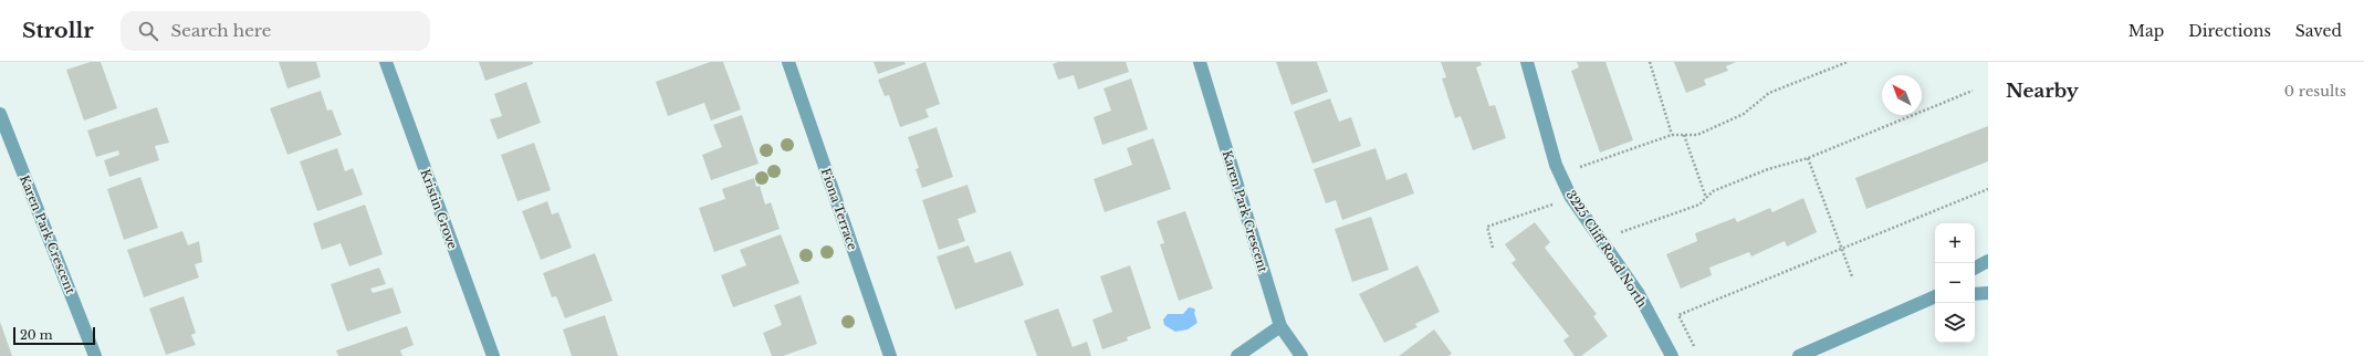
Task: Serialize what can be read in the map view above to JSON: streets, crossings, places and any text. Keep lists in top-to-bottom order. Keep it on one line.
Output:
{"streets":{"street":["Kristin Grove","Fiona Terrace","Karen Park Crescent","3225 Cliff Road North"]},"scale_bar":"20 m","north":"top left","page":{"header":"Strollr","search":"Search here","nav":["Map","Directions","Saved"],"heading":["Nearby","0 results"],"map_buttons":["+","−"],"scale":"20 m"}}
